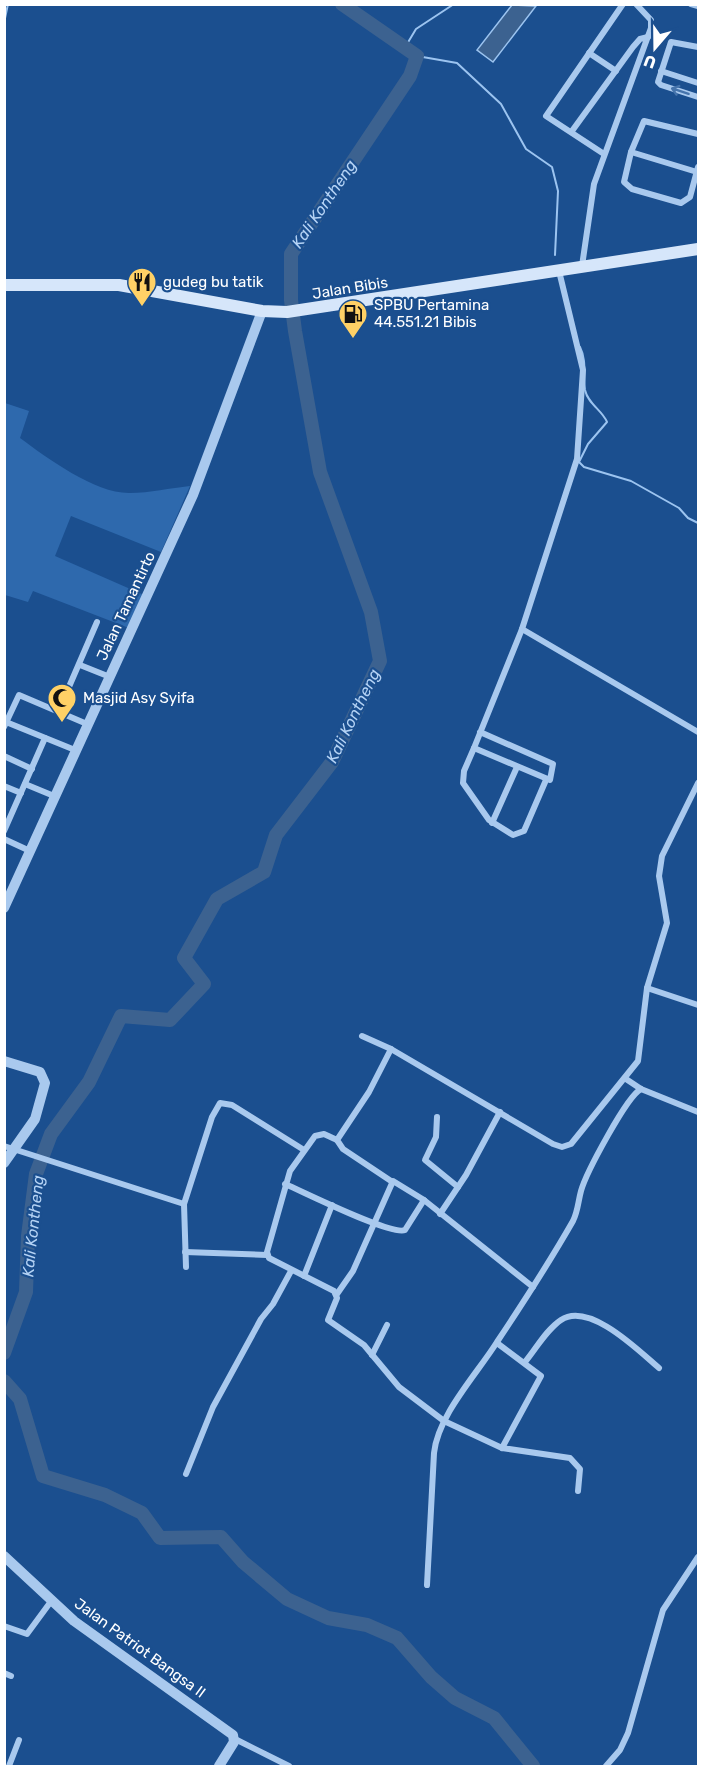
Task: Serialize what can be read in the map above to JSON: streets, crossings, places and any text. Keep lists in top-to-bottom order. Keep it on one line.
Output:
{"streets":{"main road":["Jalan Bibis"],"street":["Jalan Tamantirto","Jalan Patriot Bangsa II"]},"crossings":[["Jalan Bibis","Jalan Tamantirto"]],"water":["Kali Kontheng"],"places":{"restaurant":["gudeg bu tatik"],"fuel station":["SPBU Pertamina 44.551.21 Bibis"],"mosque":["Masjid Asy Syifa"]},"north":"bottom"}
